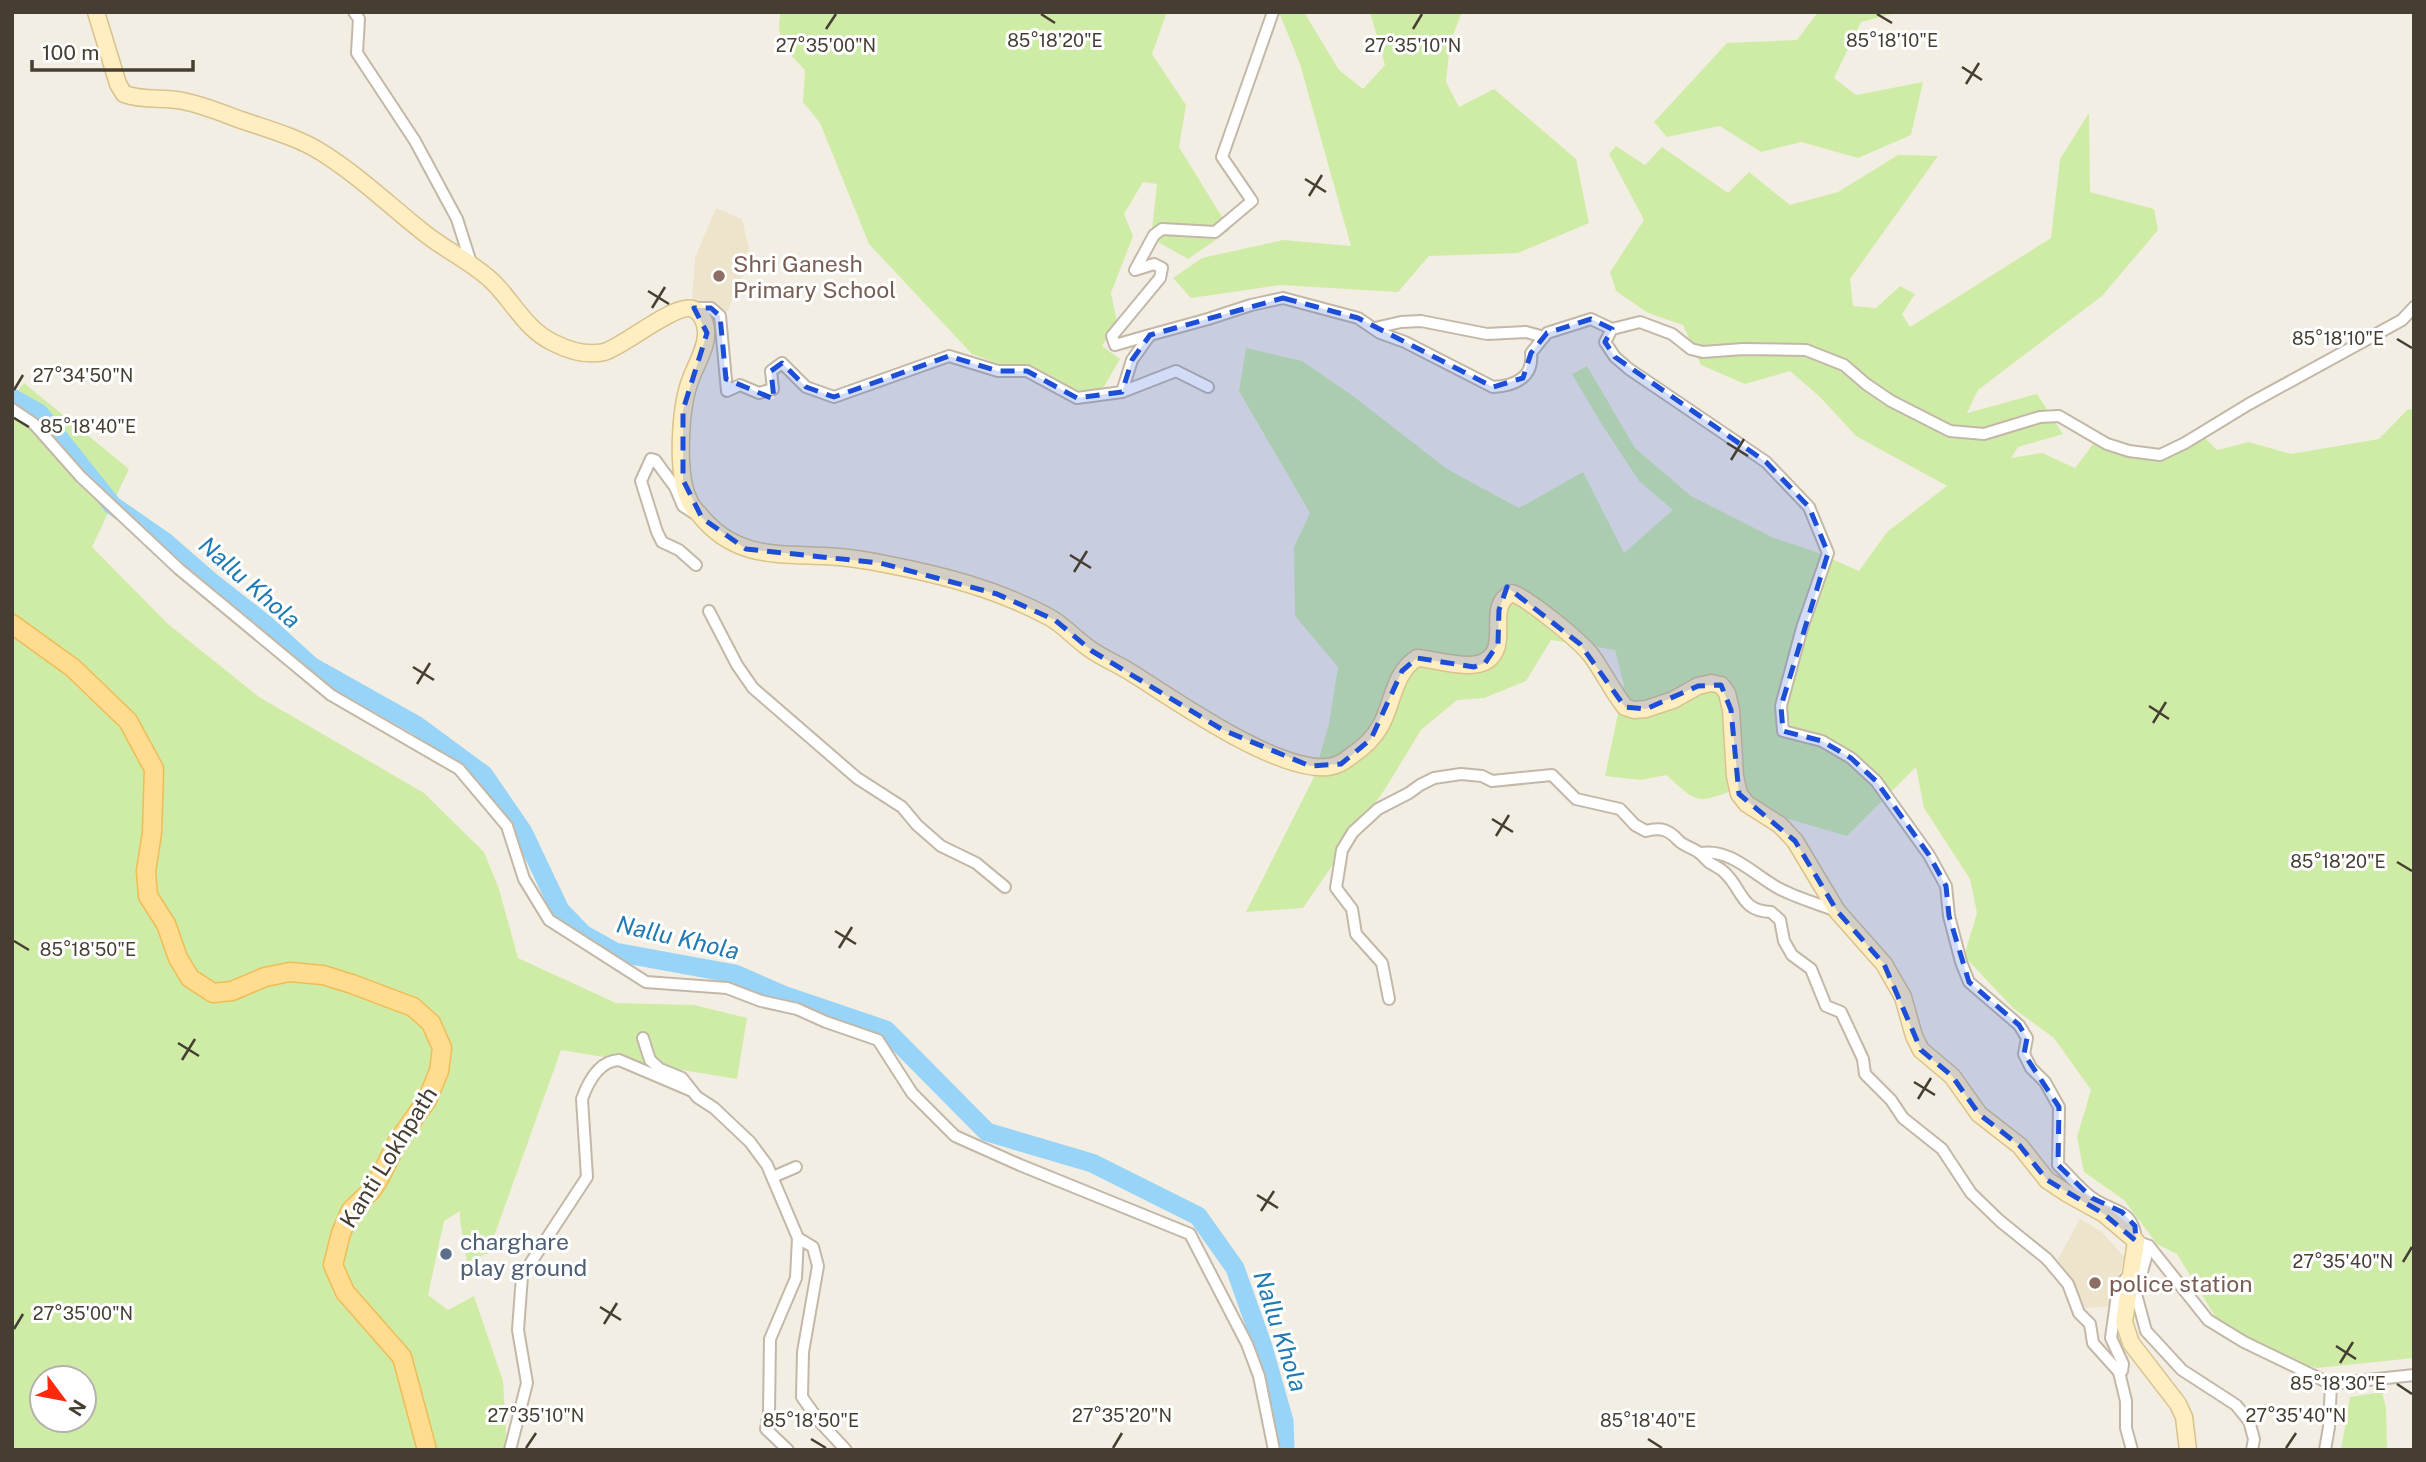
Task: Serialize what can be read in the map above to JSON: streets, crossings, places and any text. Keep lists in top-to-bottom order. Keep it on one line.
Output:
{"streets":{"main road":["Kanti Lokhpath"]},"water":["Nallu Khola"],"places":["Shri Ganesh Primary School","charghare play ground","police station"],"scale_bar":"100 m","north":"bottom right","coordinates":["85°18'20\"E","85°18'10\"E","27°35'00\"N","27°35'10\"N","27°34'50\"N","85°18'40\"E","85°18'50\"E","27°35'40\"N","85°18'30\"E","27°35'20\"N"]}
